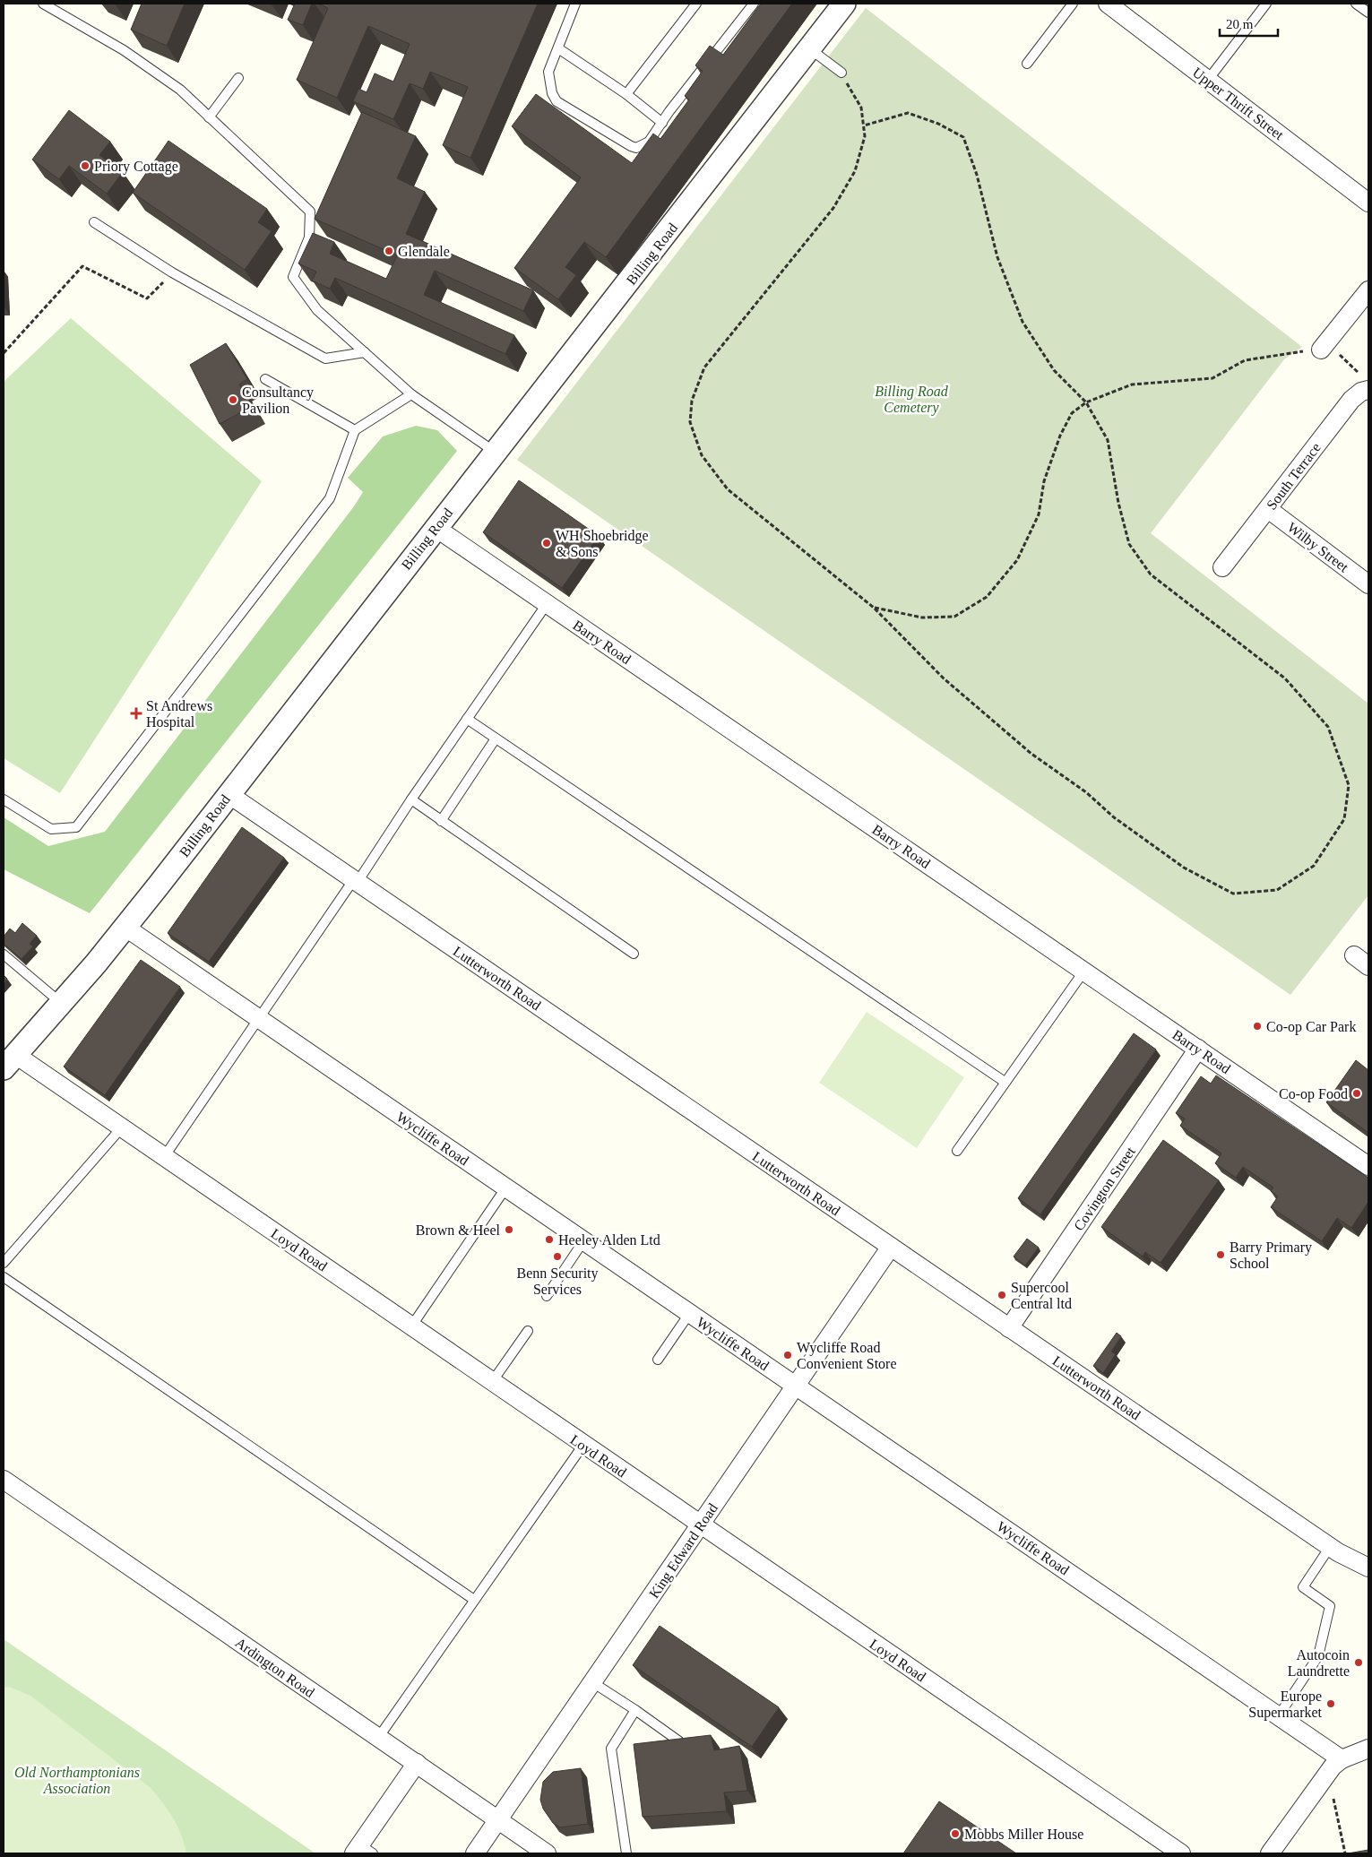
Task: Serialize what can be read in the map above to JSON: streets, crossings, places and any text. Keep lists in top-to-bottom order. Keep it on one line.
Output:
{"streets":{"street":["Upper Thrift Street","Billing Road","South Terrace","Wilby Street","Barry Road","Lutterworth Road","Wycliffe Road","Covington Street","Loyd Road","King Edward Road","Ardington Road"]},"crossings":[["Billing Road","Barry Road"],["Billing Road","Lutterworth Road"],["Billing Road","Wycliffe Road"],["Billing Road","Loyd Road"],["South Terrace","Wilby Street"],["Barry Road","Covington Street"],["Lutterworth Road","Covington Street"],["Lutterworth Road","King Edward Road"],["Wycliffe Road","King Edward Road"],["Loyd Road","King Edward Road"],["King Edward Road","Ardington Road"]],"parks":["Billing Road Cemetery","Old Northamptonians Association"],"places":{"other":["Priory Cottage","Glendale","Consultancy Pavilion","WH Shoebridge & Sons","Co-op Car Park","Co-op Food","Brown & Heel","Heeley Alden Ltd","Barry Primary School","Benn Security Services","Supercool Central ltd","Wycliffe Road Convenient Store","Autocoin Laundrette","Europe Supermarket","Mobbs Miller House"],"health":["St Andrews Hospital"]},"scale_bar":"20 m"}
